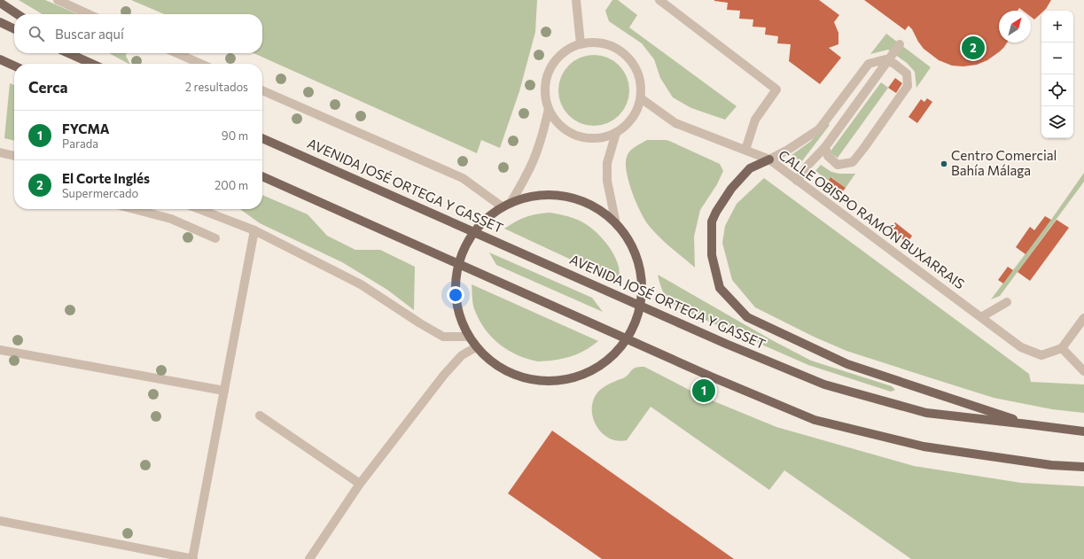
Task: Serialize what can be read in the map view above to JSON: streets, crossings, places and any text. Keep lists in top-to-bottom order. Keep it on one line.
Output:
{"streets":{"main road":["AVENIDA JOSÉ ORTEGA Y GASSET"],"street":["CALLE OBISPO RAMÓN BUXARRAIS"]},"places":["Centro Comercial Bahía Málaga"],"north":"top right","page":{"map_buttons":["+","−"],"search":"Buscar aquí","pins":["2","1"],"heading":["Cerca","2 resultados"],"list":[{"mark":"1","name":"FYCMA","note":"Parada","value":"90 m"},{"mark":"2","name":"El Corte Inglés","note":"Supermercado","value":"200 m"}]}}
